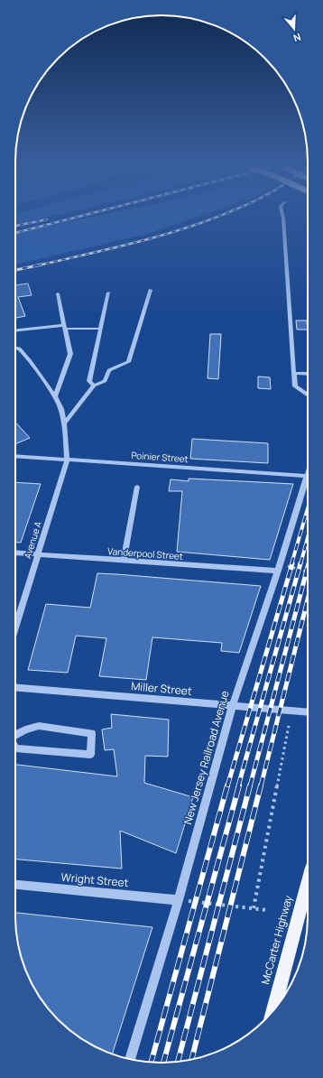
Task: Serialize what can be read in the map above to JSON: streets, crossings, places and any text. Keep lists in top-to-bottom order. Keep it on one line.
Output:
{"streets":{"main road":["McCarter Highway"],"street":["Poinier Street","Avenue A","Vanderpool Street","Miller Street","New Jersey Railroad Avenue","Wright Street"]},"crossings":[["Poinier Street","Avenue A"],["Poinier Street","New Jersey Railroad Avenue"],["Avenue A","Vanderpool Street"],["Vanderpool Street","New Jersey Railroad Avenue"],["Miller Street","New Jersey Railroad Avenue"],["New Jersey Railroad Avenue","Wright Street"]],"north":"bottom"}
